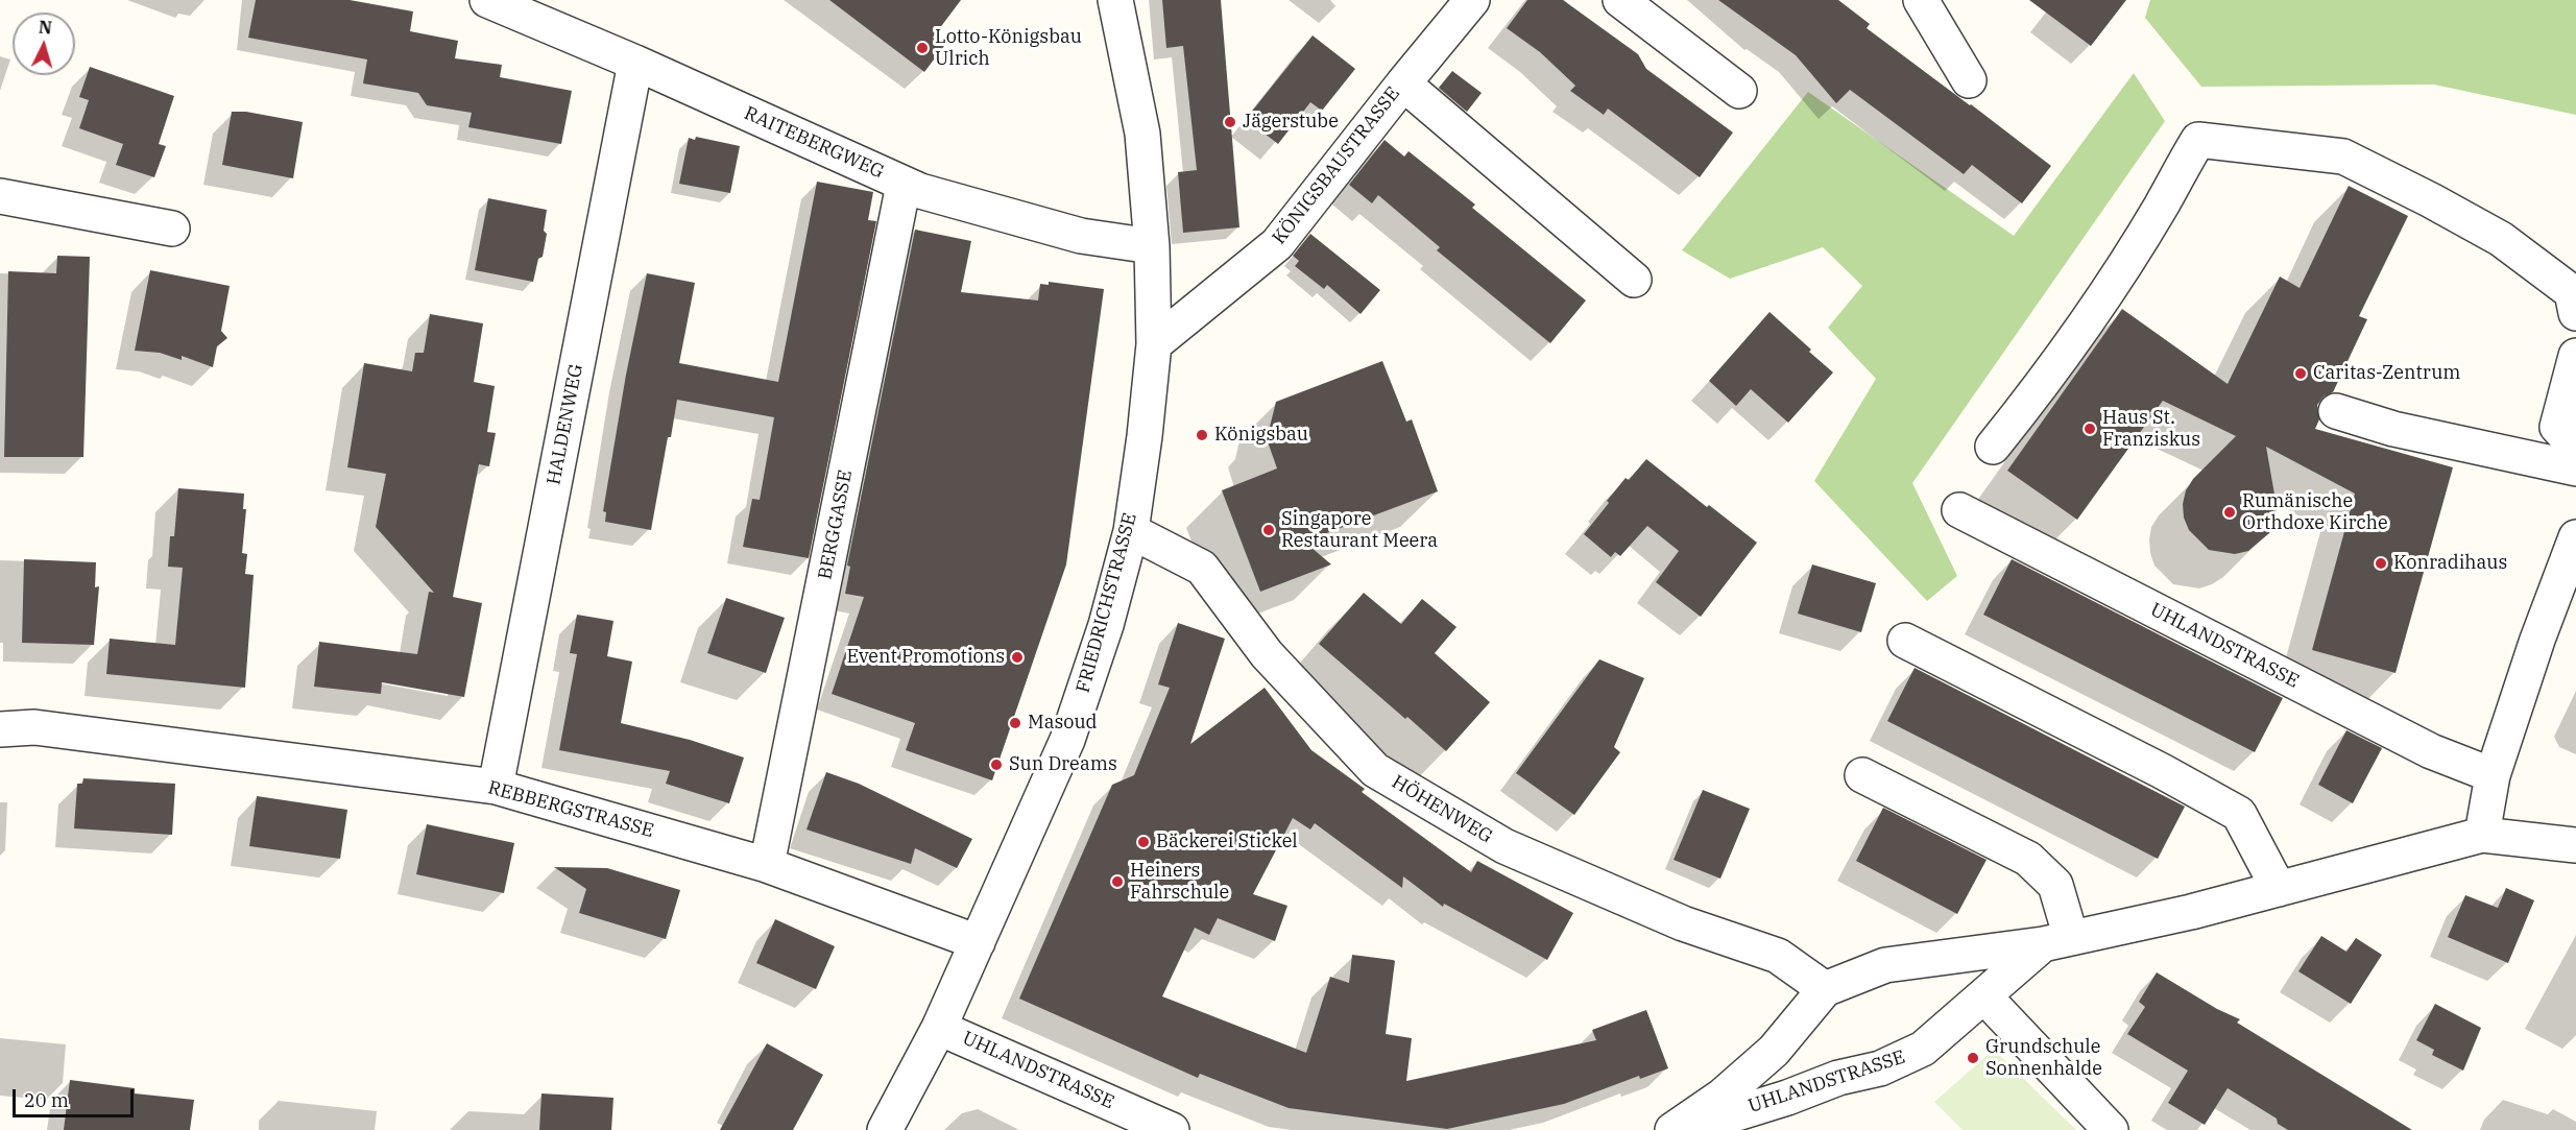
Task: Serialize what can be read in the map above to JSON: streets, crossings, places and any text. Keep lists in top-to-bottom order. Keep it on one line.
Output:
{"streets":{"street":["RAITEBERGWEG","KÖNIGSBAUSTRASSE","HALDENWEG","BERGGASSE","FRIEDRICHSTRASSE","UHLANDSTRASSE","REBBERGSTRASSE","HÖHENWEG"]},"crossings":[["RAITEBERGWEG","HALDENWEG"],["RAITEBERGWEG","BERGGASSE"],["RAITEBERGWEG","FRIEDRICHSTRASSE"],["KÖNIGSBAUSTRASSE","FRIEDRICHSTRASSE"],["HALDENWEG","REBBERGSTRASSE"],["BERGGASSE","REBBERGSTRASSE"],["FRIEDRICHSTRASSE","UHLANDSTRASSE"],["FRIEDRICHSTRASSE","REBBERGSTRASSE"],["FRIEDRICHSTRASSE","HÖHENWEG"],["UHLANDSTRASSE","HÖHENWEG"]],"places":["Lotto-Königsbau Ulrich","Jägerstube","Caritas-Zentrum","Haus St. Franziskus","Königsbau","Rumänische Orthdoxe Kirche","Singapore Restaurant Meera","Konradihaus","Event Promotions","Masoud","Sun Dreams","Bäckerei Stickel","Heiners Fahrschule","Grundschule Sonnenhalde"],"scale_bar":"20 m","north":"top"}
